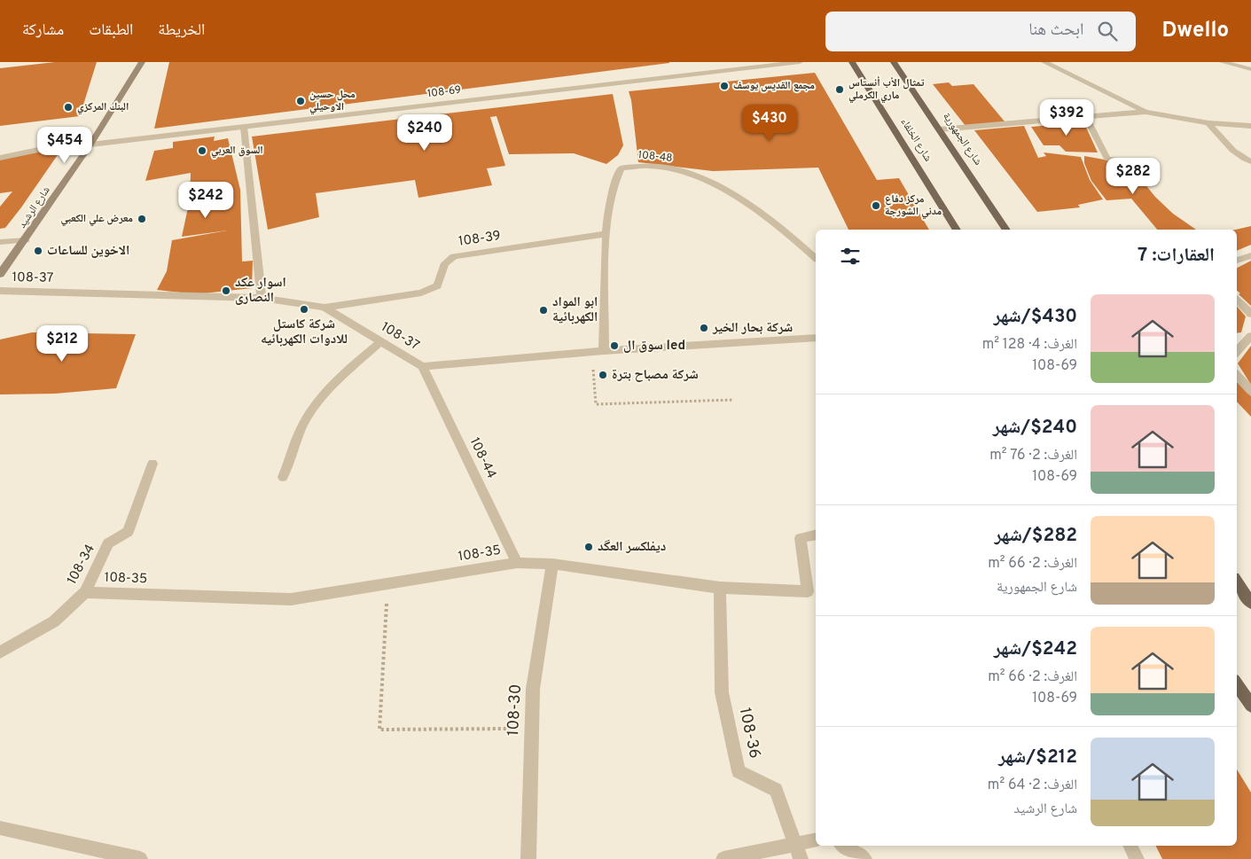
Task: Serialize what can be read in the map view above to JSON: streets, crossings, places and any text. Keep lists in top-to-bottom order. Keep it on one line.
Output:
{"streets":{"main road":["شارع الجمهورية","شارع الخلفاء","شارع الرشيد"],"street":["108-69","108-48","108-39","108-37","108-44","108-35","108-34","108-30","108-36"]},"crossings":[["108-69","شارع الرشيد"],["108-48","108-39"],["108-48","108-37"],["108-39","108-37"],["108-37","108-44"],["108-44","108-35"],["108-35","108-34"],["108-35","108-30"],["108-35","108-36"]],"places":["مجمع القديس يوسف","تمثال الأب أنستاس ماري الكرملي","محل حسين الاوحيلي","البنك المركزي","السوق العربي","مركز دفاع مدني الشورجة","معرض علي الكعبي","الاخوين للساعات","اسوار عكد النصارى","شركة كاستل للادوات الكهربائيه","ابو المواد الكهربائية","شركة بحار الخير","سوق ال led","شركة مصباح بترة","ديفلكسر العگد"],"page":{"header":"Dwello","search":"ابحث هنا","nav":["الخريطة","الطبقات","مشاركة"],"price":["$392","$430","$240","$454","$282","$242","$212"],"heading":"العقارات: 7","list":[{"name":"$430/شهر","note":"الغرف: 4 · 128 m² · 108-69"},{"name":"$240/شهر","note":"الغرف: 2 · 76 m² · 108-69"},{"name":"$282/شهر","note":"الغرف: 2 · 66 m² · شارع الجمهورية"},{"name":"$242/شهر","note":"الغرف: 2 · 66 m² · 108-69"},{"name":"$212/شهر","note":"الغرف: 2 · 64 m² · شارع الرشيد"}]}}
